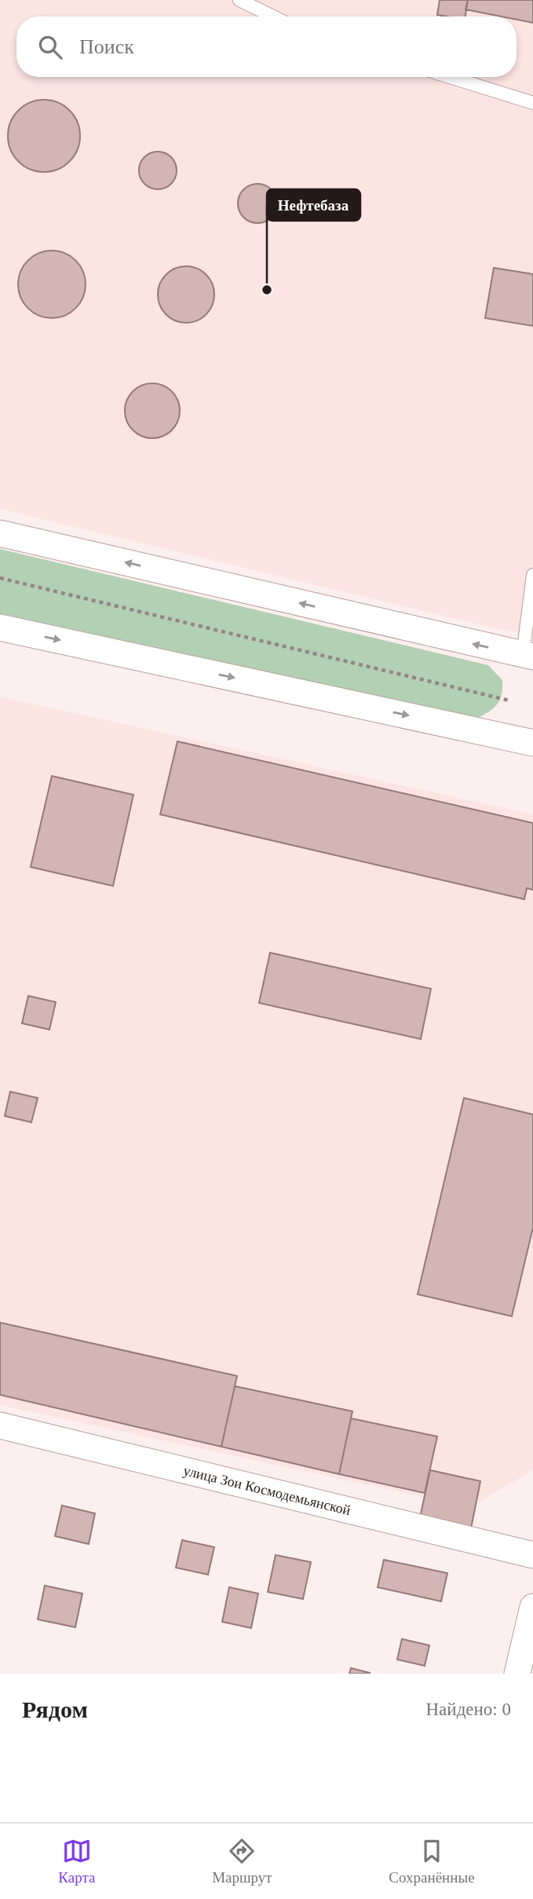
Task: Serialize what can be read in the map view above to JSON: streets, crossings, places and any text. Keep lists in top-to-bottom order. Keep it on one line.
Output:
{"streets":{"street":["улица Зои Космодемьянской"]},"places":["Нефтебаза"],"page":{"search":"Поиск","heading":["Рядом","Найдено: 0"],"nav":["Карта","Маршрут","Сохранённые"]}}
